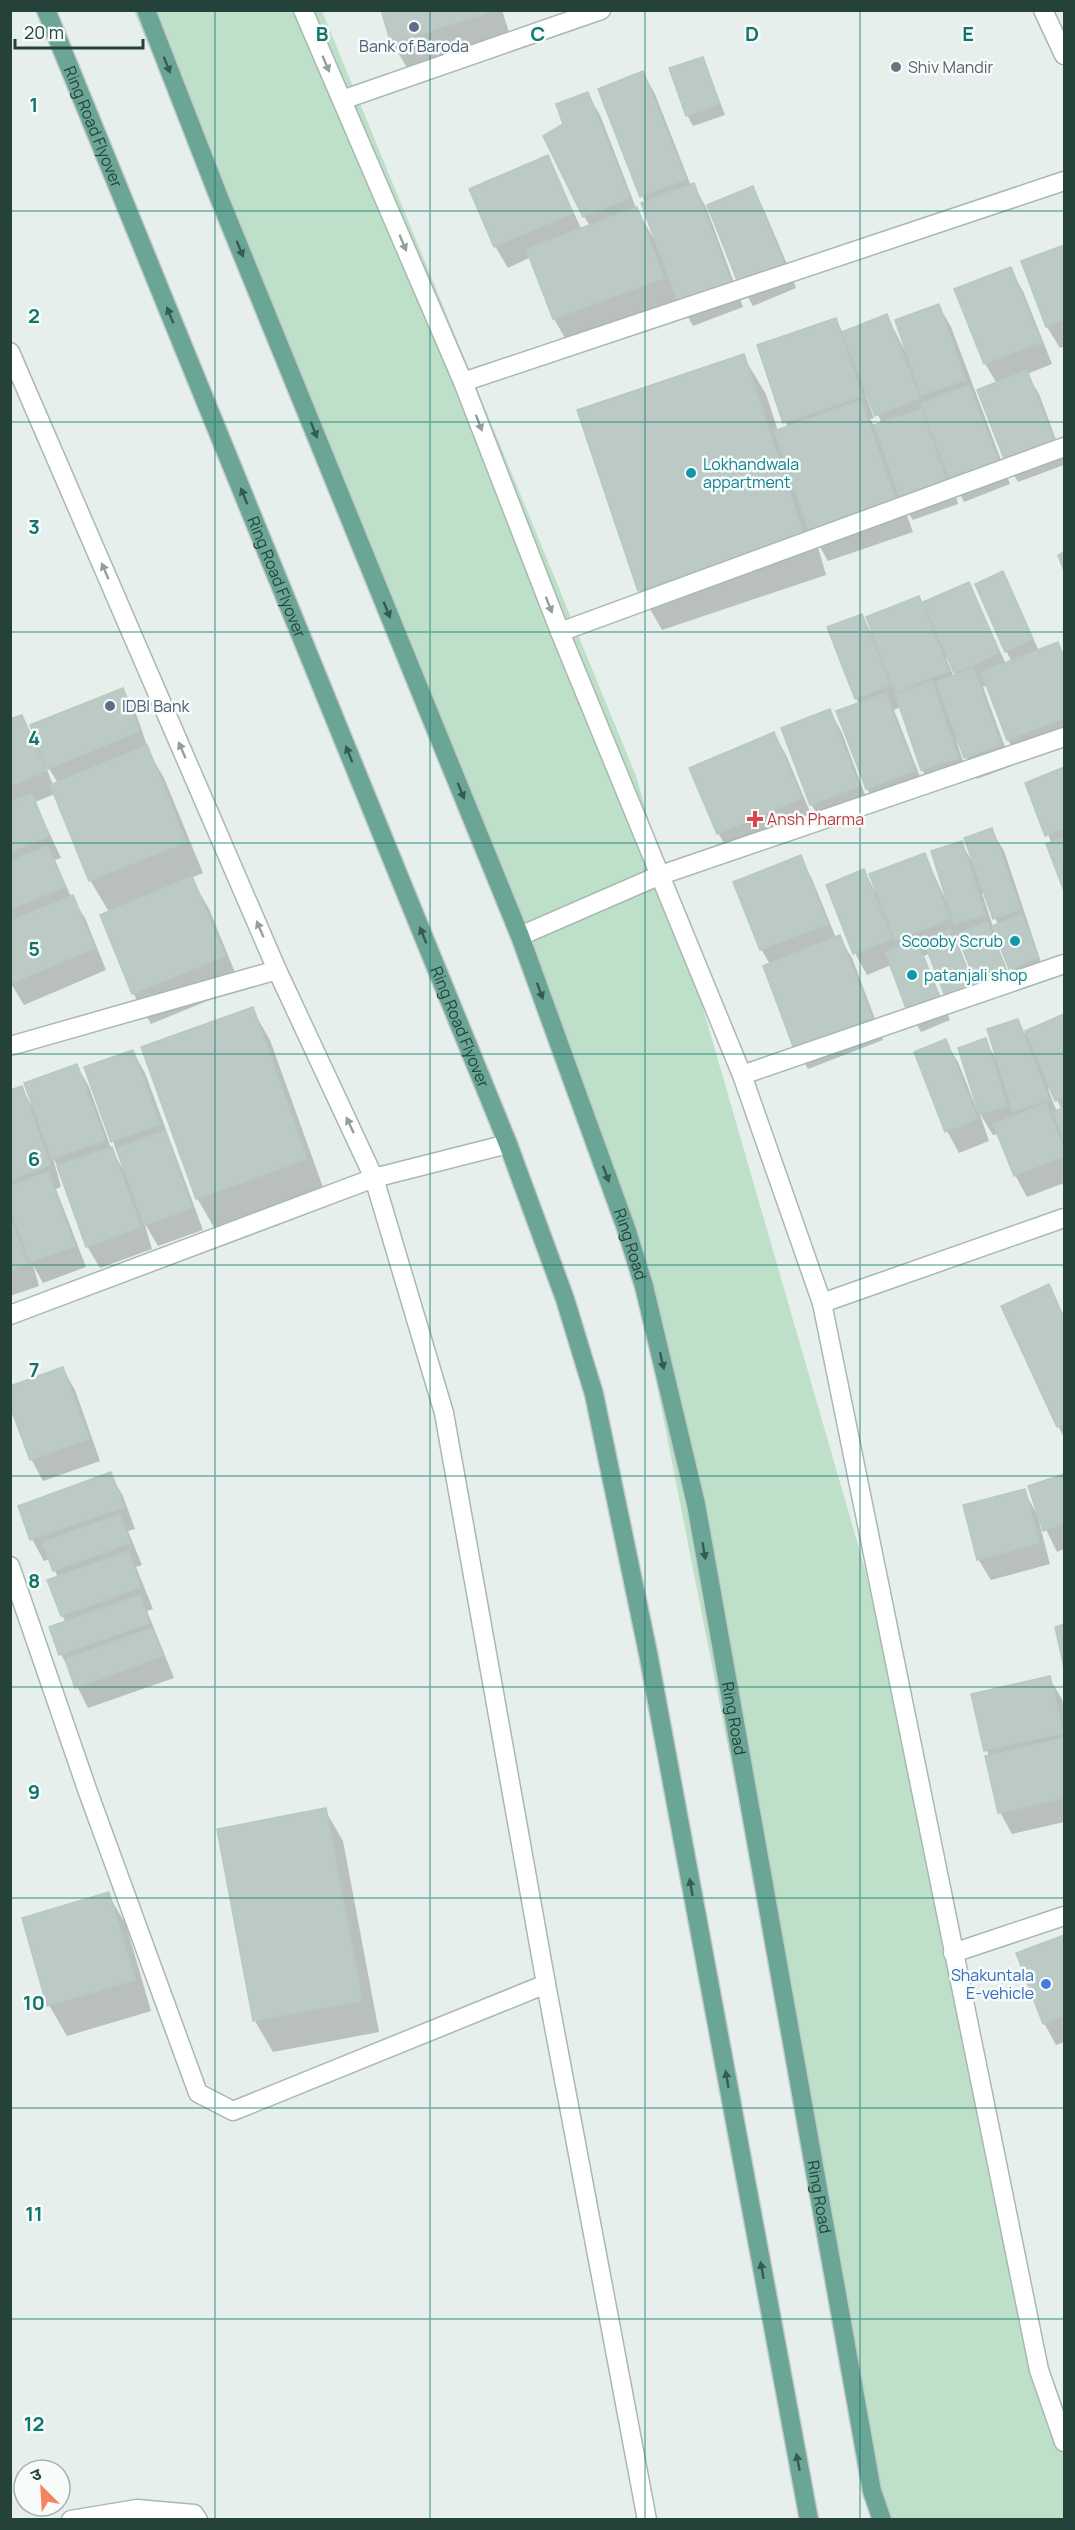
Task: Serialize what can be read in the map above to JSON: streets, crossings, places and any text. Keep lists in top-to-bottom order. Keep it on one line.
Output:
{"streets":{"main road":["Ring Road Flyover","Ring Road"]},"places":{"other":["Bank of Baroda","Shiv Mandir","Lokhandwala appartment","IDBI Bank","Scooby Scrub","patanjali shop","Shakuntala E-vehicle"],"health":["Ansh Pharma"]},"scale_bar":"20 m","north":"top left","grid":{"columns":["B","C","D","E"],"rows":["1","2","3","4","5","6","7","8","9","10","11","12"]}}
